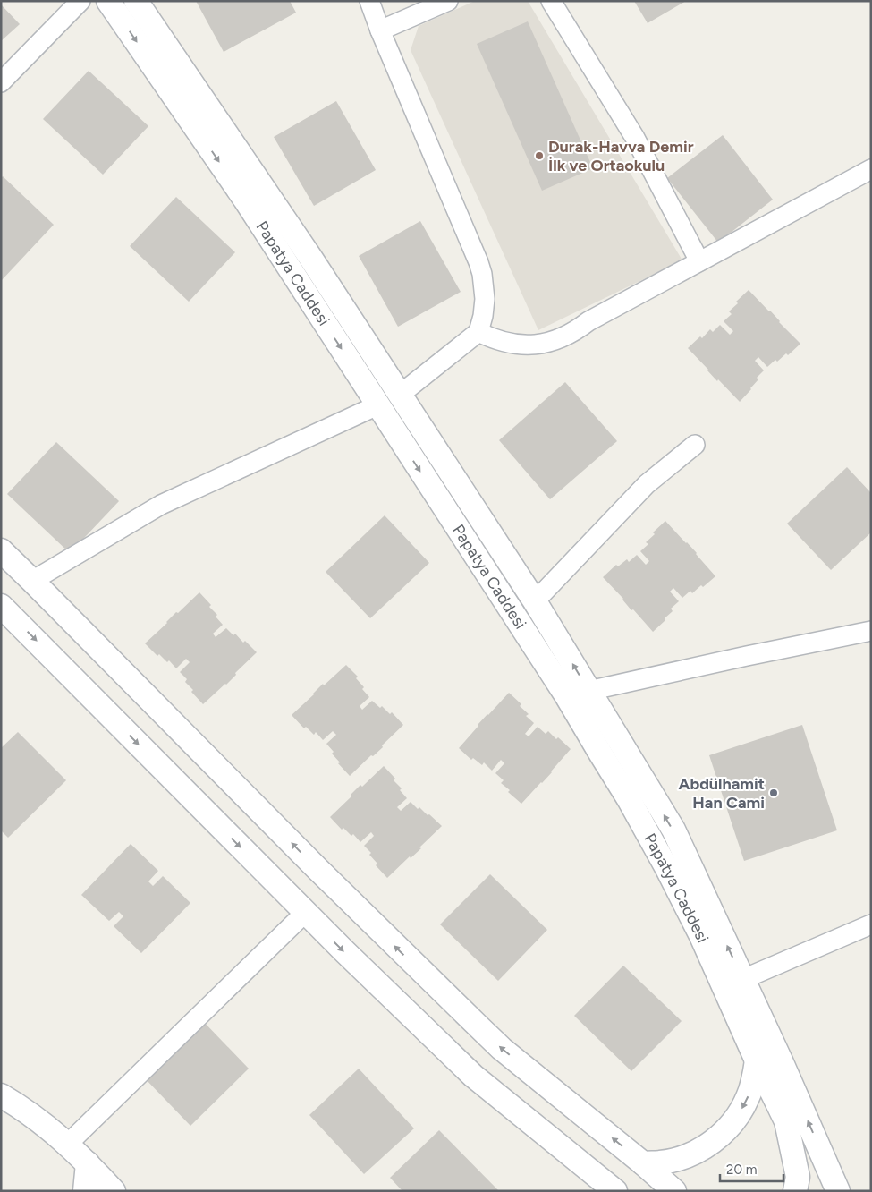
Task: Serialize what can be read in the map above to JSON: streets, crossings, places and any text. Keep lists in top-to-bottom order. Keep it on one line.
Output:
{"streets":{"street":["Papatya Caddesi"]},"places":["Durak-Havva Demir İlk ve Ortaokulu","Abdülhamit Han Cami"],"scale_bar":"20 m"}
